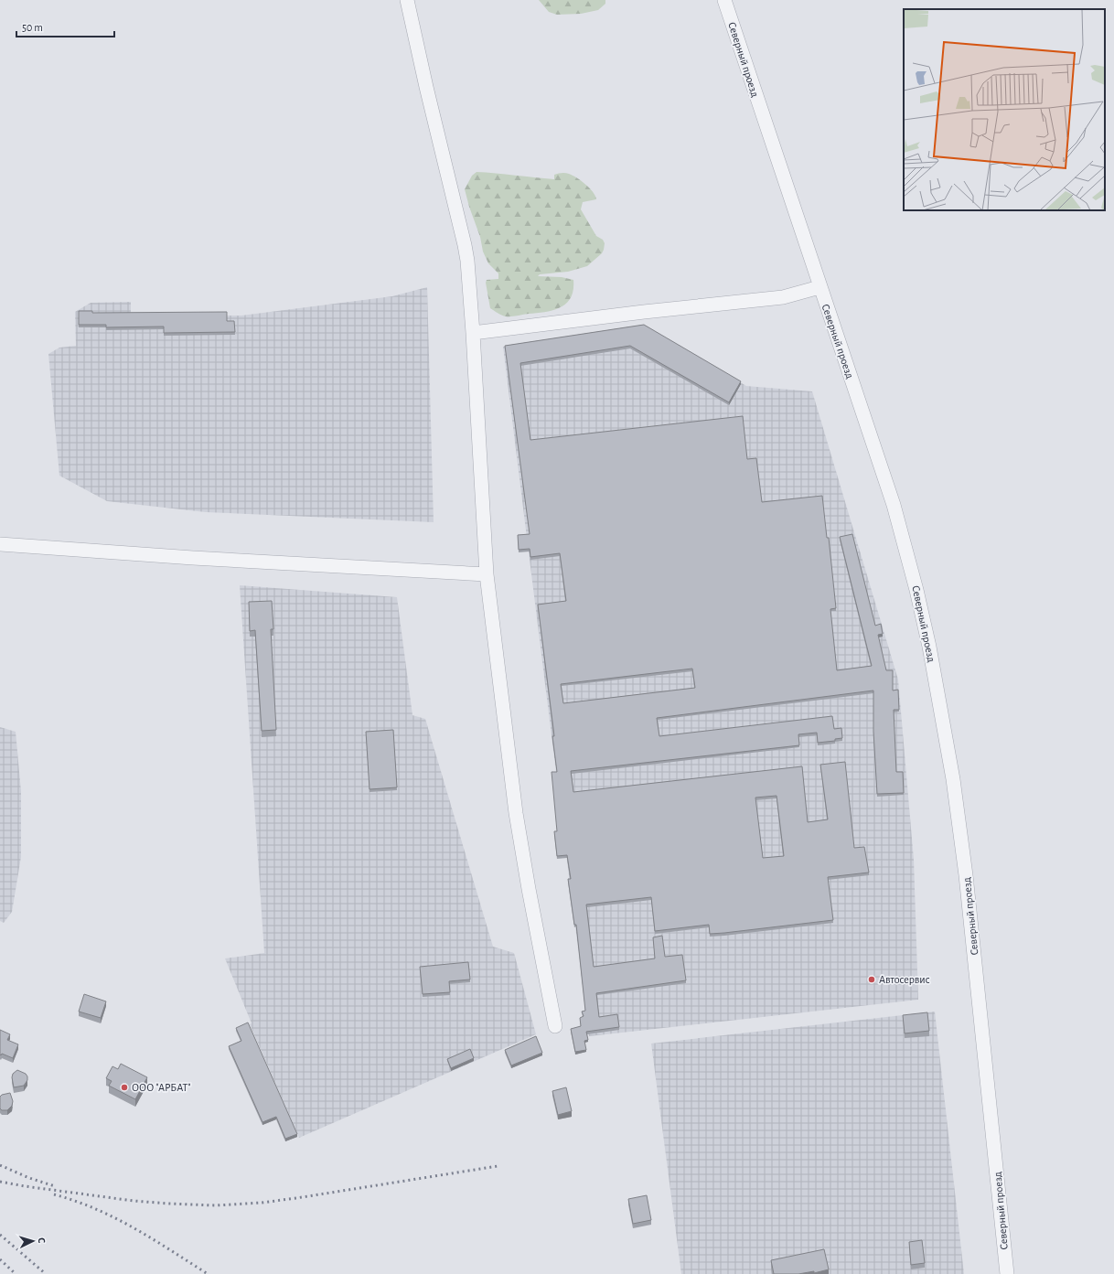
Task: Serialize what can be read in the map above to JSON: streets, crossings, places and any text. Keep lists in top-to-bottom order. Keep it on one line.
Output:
{"streets":{"street":["Северный проезд"]},"places":["Автосервис","ООО \"АРБАТ\""],"scale_bar":"50 m","north":"right"}
